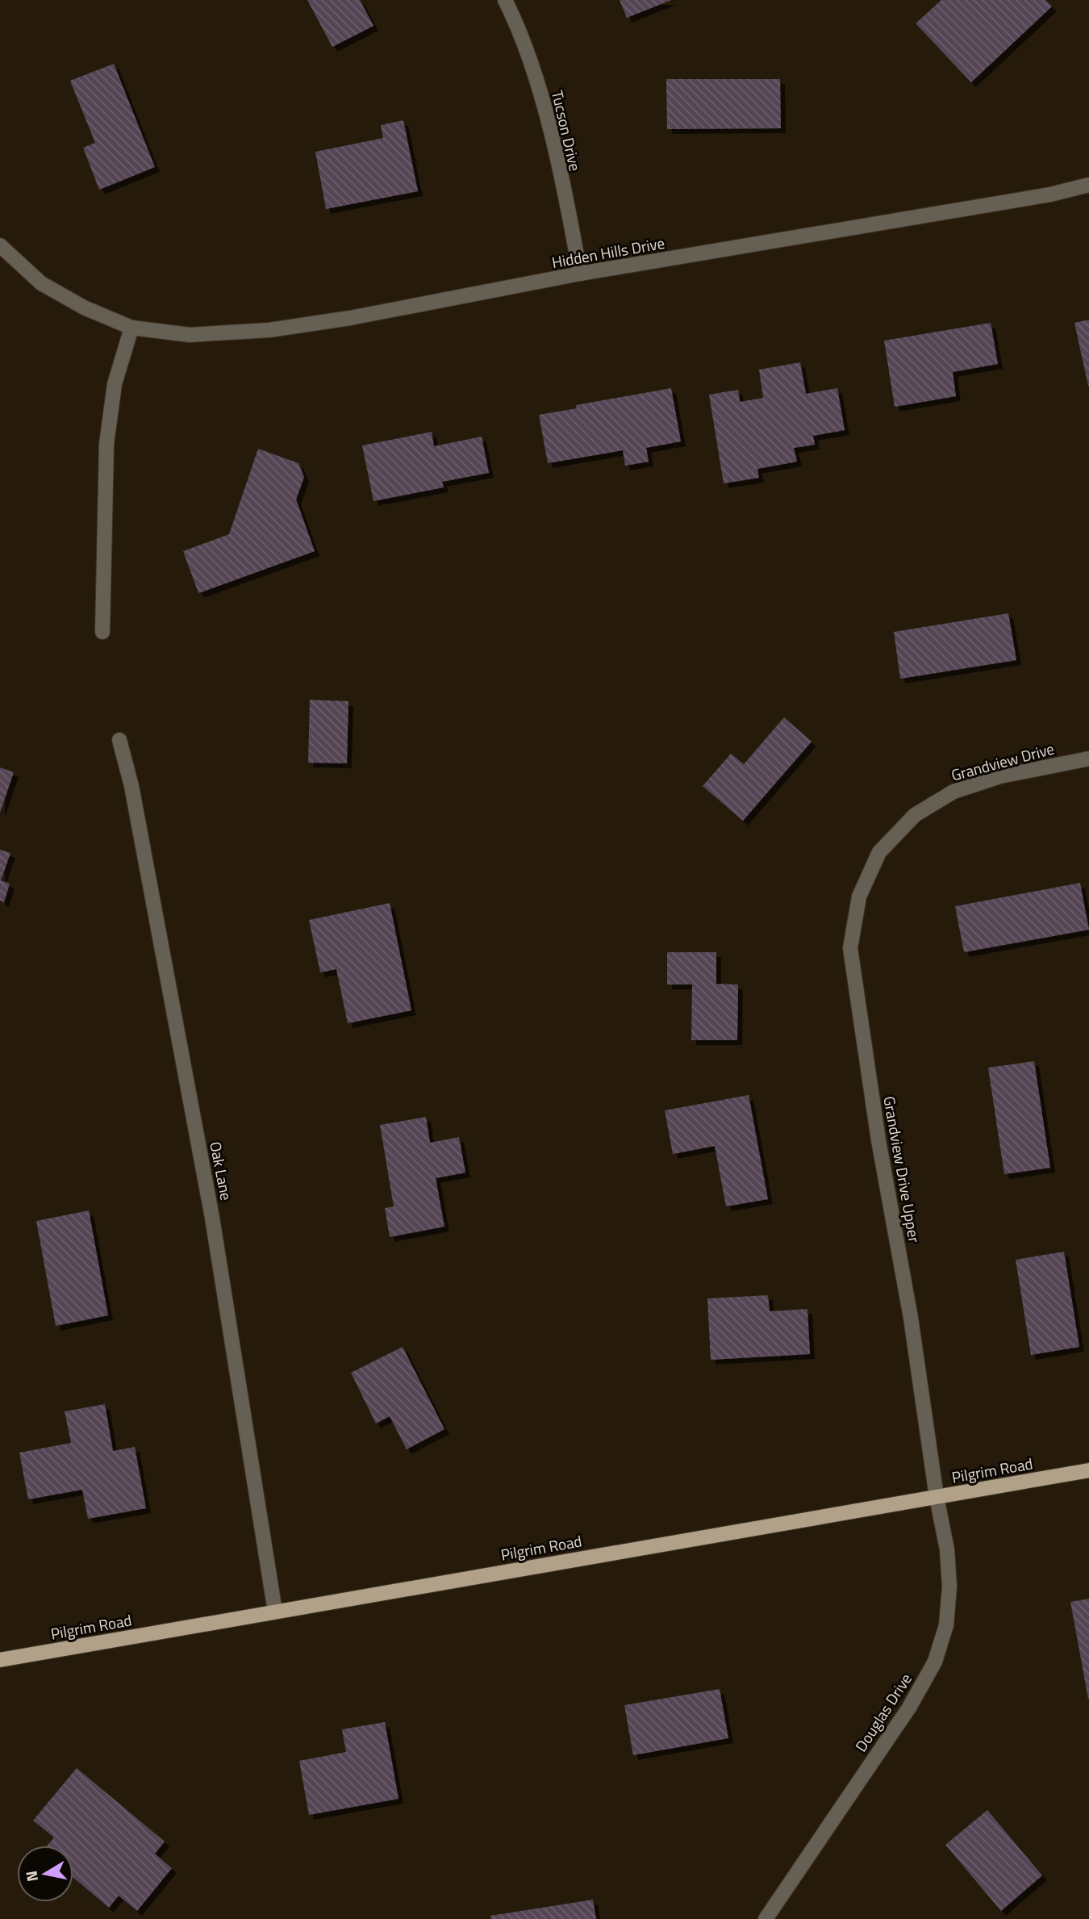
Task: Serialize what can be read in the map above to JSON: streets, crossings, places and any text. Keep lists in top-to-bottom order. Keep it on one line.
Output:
{"streets":{"main road":["Pilgrim Road"],"street":["Tucson Drive","Hidden Hills Drive","Grandview Drive","Grandview Drive Upper","Oak Lane","Douglas Drive"]},"crossings":[["Tucson Drive","Hidden Hills Drive"],["Grandview Drive","Grandview Drive Upper"],["Grandview Drive Upper","Pilgrim Road"],["Grandview Drive Upper","Douglas Drive"],["Oak Lane","Pilgrim Road"],["Pilgrim Road","Douglas Drive"]],"north":"left"}
